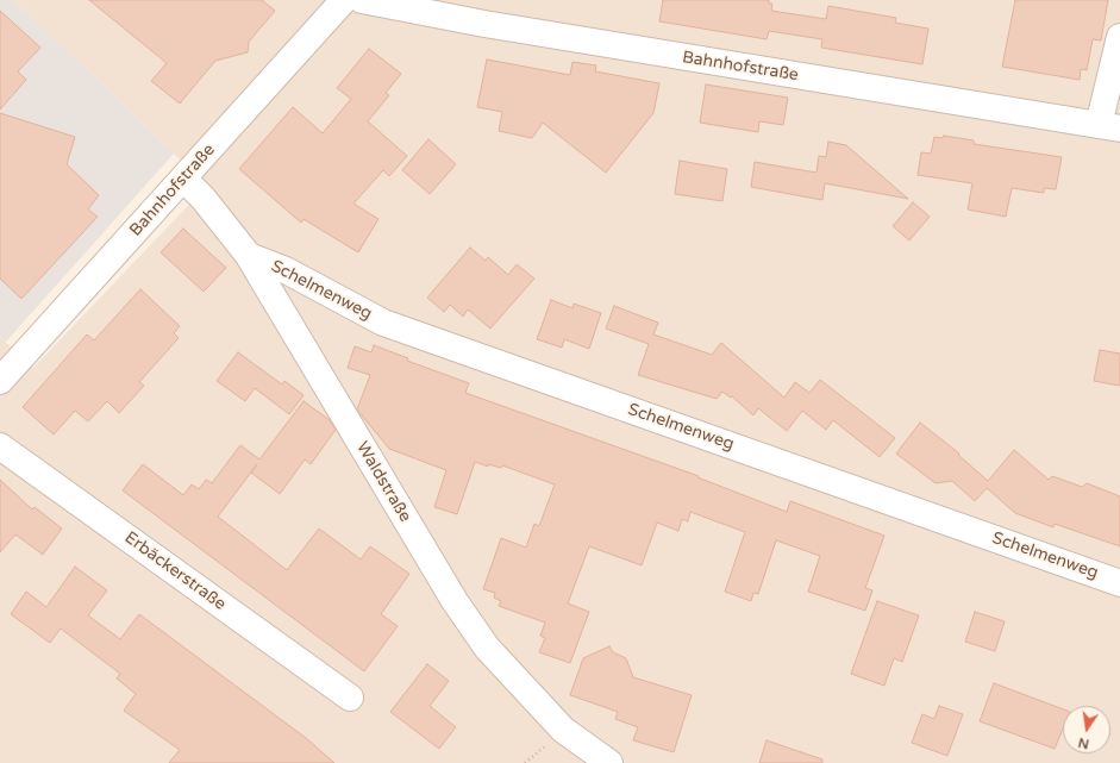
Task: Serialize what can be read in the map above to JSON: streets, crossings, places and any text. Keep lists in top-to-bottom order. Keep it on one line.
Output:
{"streets":{"street":["Bahnhofstraße","Schelmenweg","Waldstraße","Erbäckerstraße"]},"crossings":[["Bahnhofstraße","Waldstraße"],["Schelmenweg","Waldstraße"]],"north":"bottom"}
